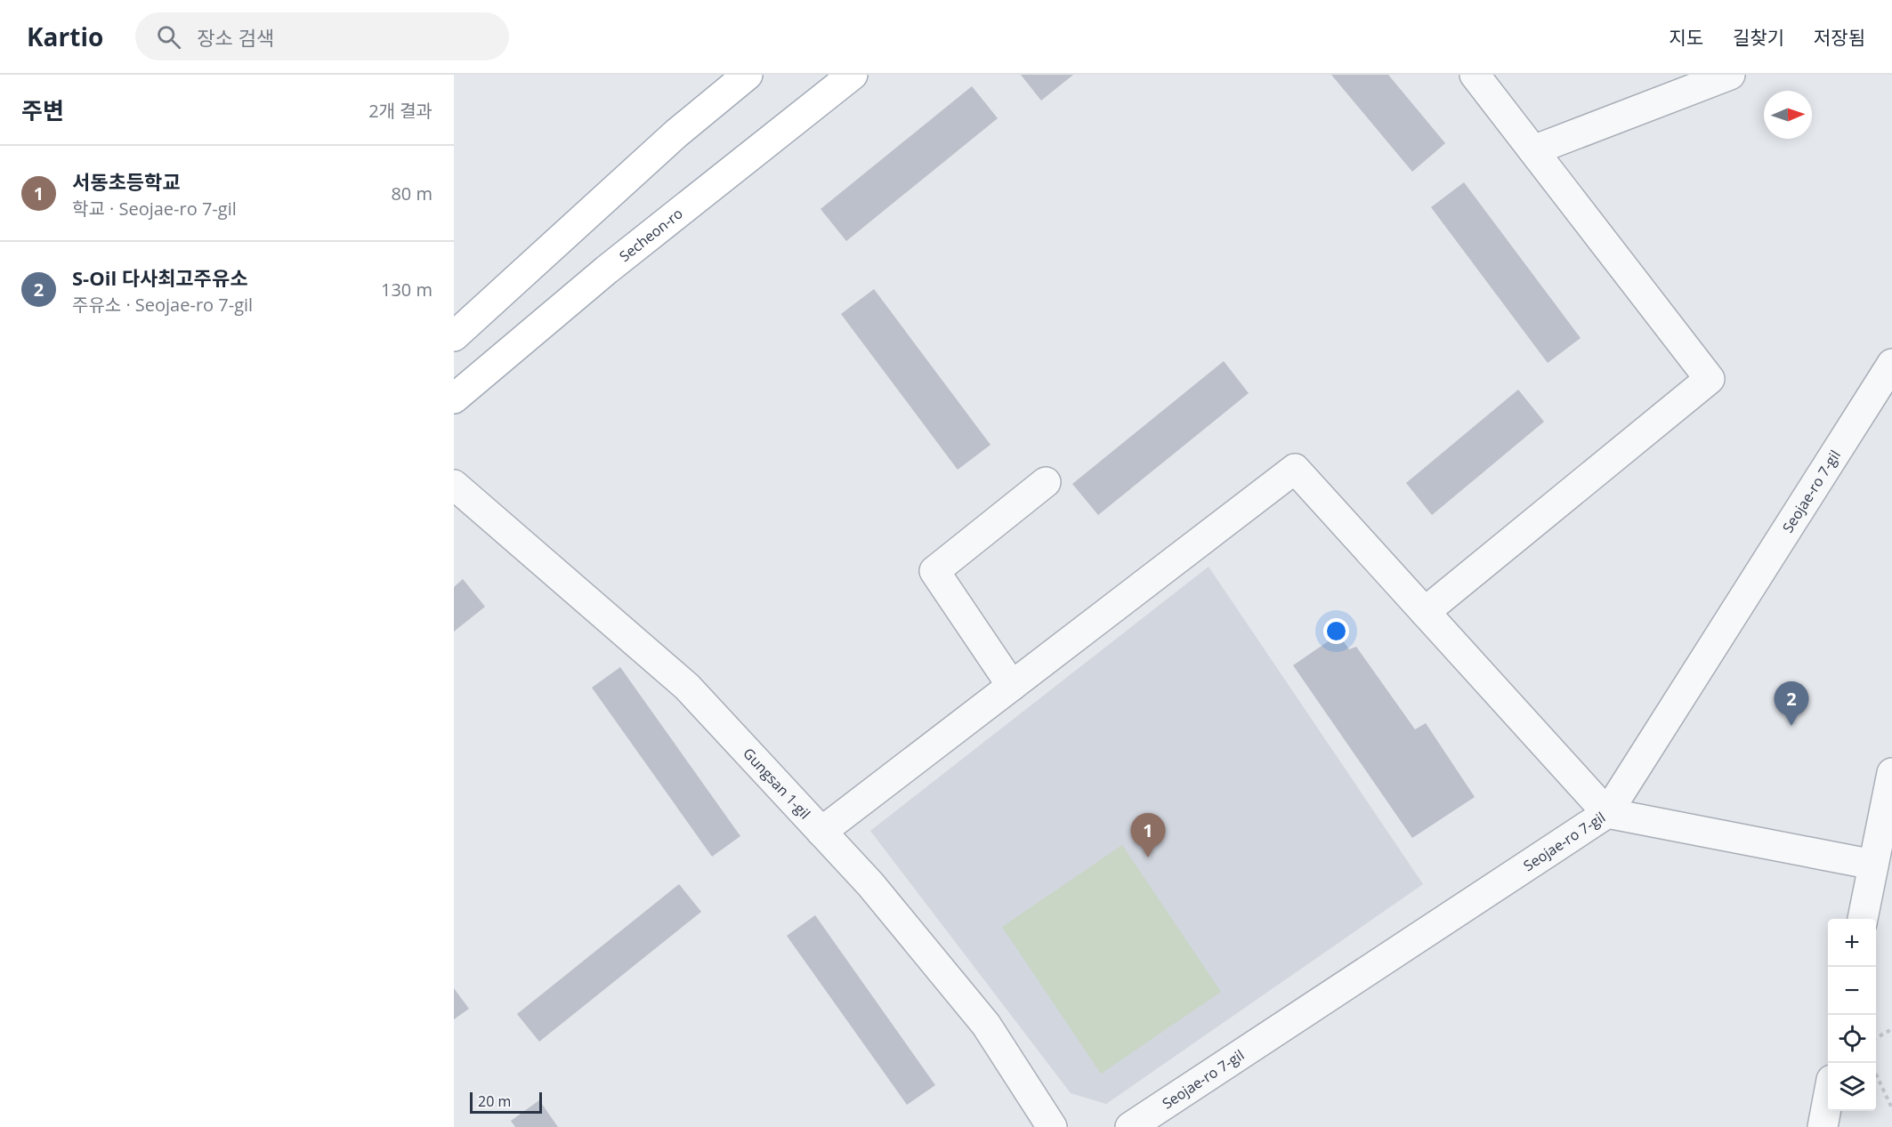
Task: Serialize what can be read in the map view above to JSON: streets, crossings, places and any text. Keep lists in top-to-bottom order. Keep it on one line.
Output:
{"streets":{"main road":["Secheon-ro"],"street":["Seojae-ro 7-gil","Gungsan 1-gil"]},"scale_bar":"20 m","north":"right","page":{"header":"Kartio","search":"장소 검색","nav":["지도","길찾기","저장됨"],"heading":["주변","2개 결과"],"list":[{"mark":"1","name":"서동초등학교","note":"학교 · Seojae-ro 7-gil","value":"80 m"},{"mark":"2","name":"S-Oil 다사최고주유소","note":"주유소 · Seojae-ro 7-gil","value":"130 m"}],"pins":["2","1"],"map_buttons":["+","−"],"scale":"20 m"}}
